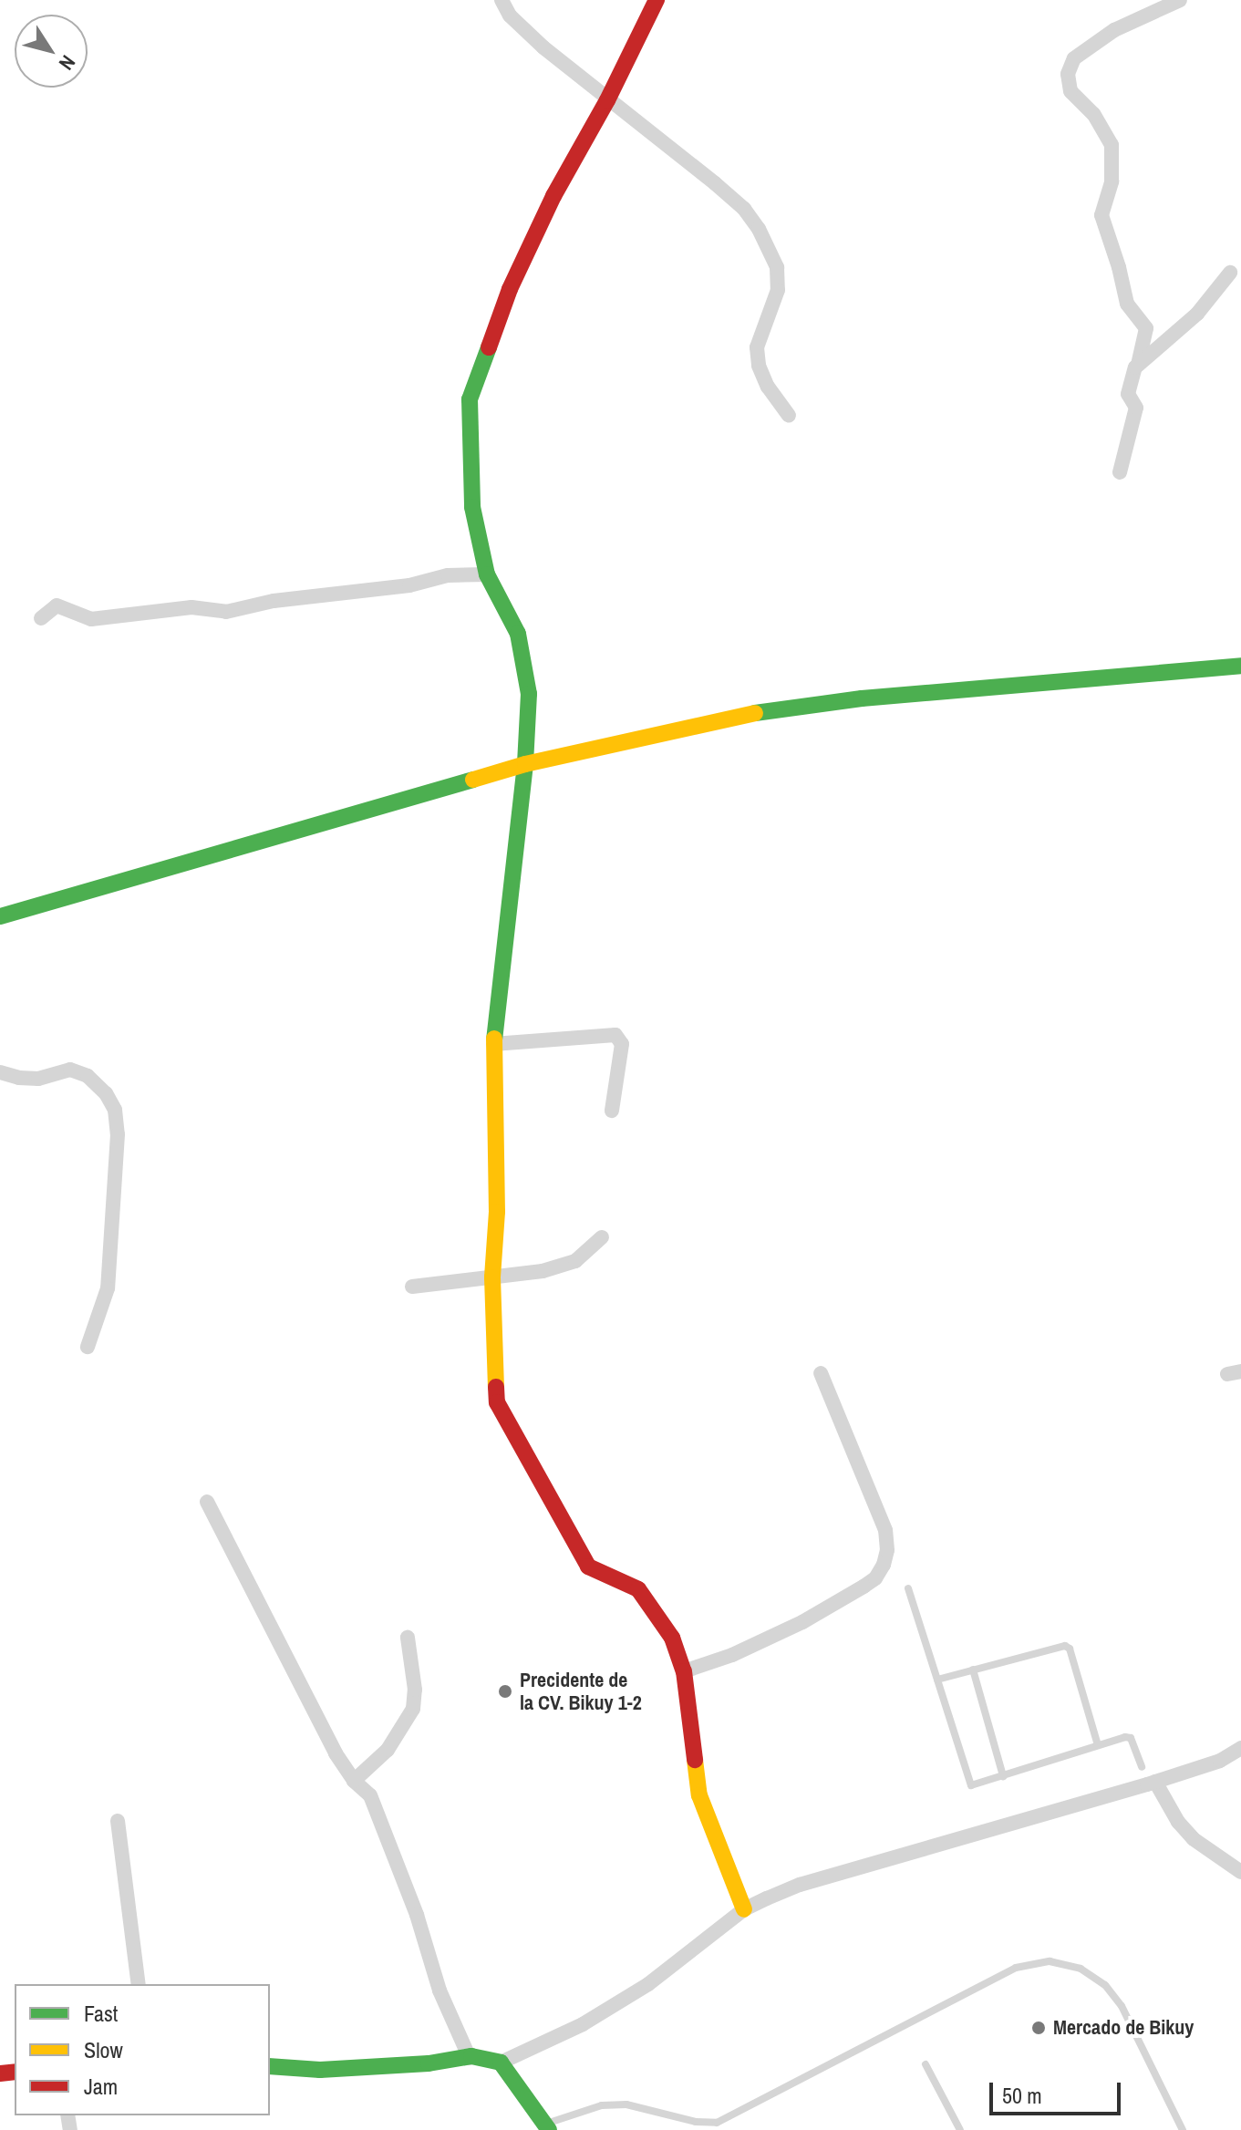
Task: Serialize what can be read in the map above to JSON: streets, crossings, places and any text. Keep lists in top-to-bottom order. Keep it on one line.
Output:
{"places":["Precidente de la CV. Bikuy 1-2","Mercado de Bikuy"],"legend":["Fast","Slow","Jam"],"scale_bar":"50 m","north":"bottom right"}
